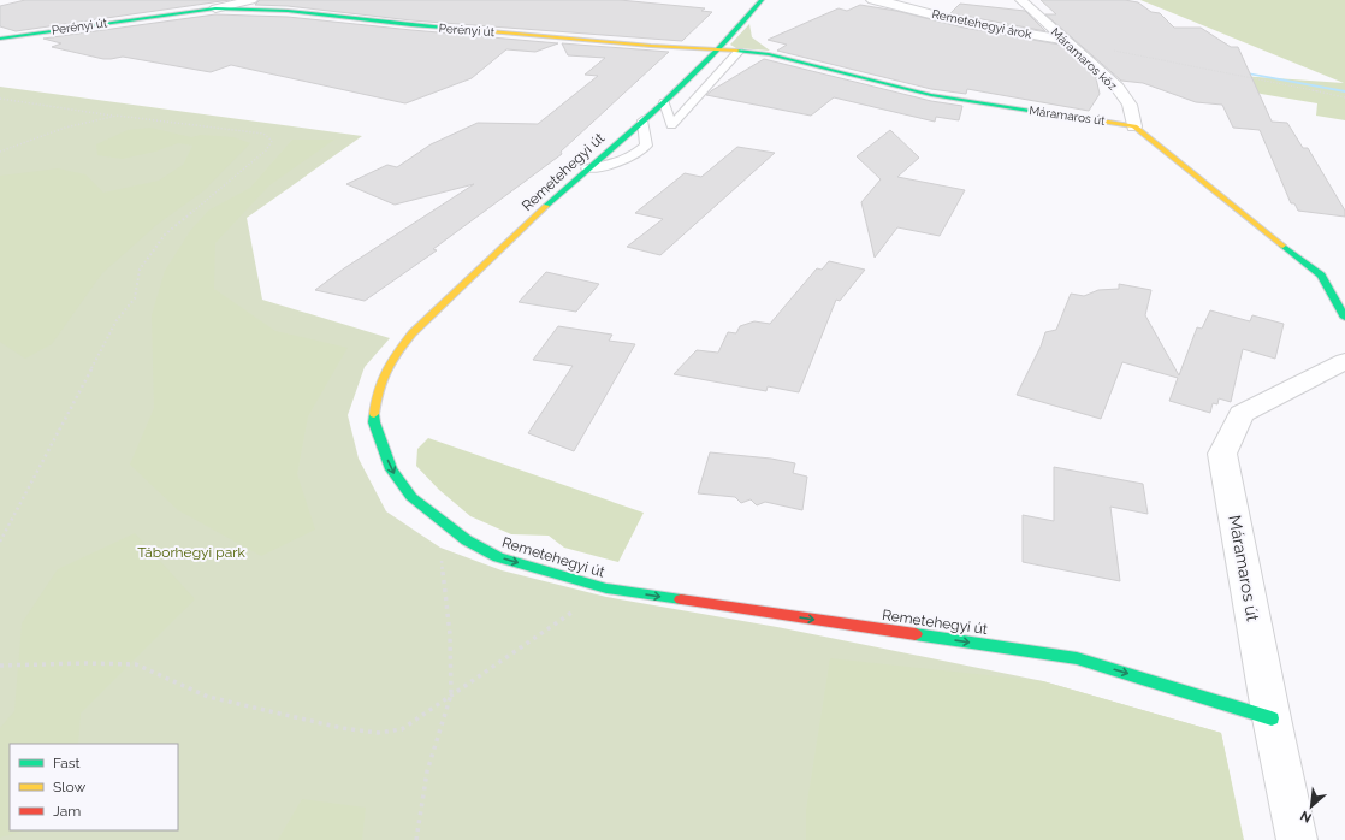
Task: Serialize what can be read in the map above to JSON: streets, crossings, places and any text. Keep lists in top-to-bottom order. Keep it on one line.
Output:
{"streets":{"street":["Remetehegyi árok","Perényi út","Máramaros köz","Máramaros út","Remetehegyi út"]},"crossings":[["Remetehegyi árok","Máramaros köz"],["Perényi út","Máramaros út"],["Perényi út","Remetehegyi út"],["Máramaros köz","Máramaros út"],["Máramaros út","Remetehegyi út"]],"parks":["Táborhegyi park"],"legend":["Fast","Slow","Jam"],"north":"bottom left"}
